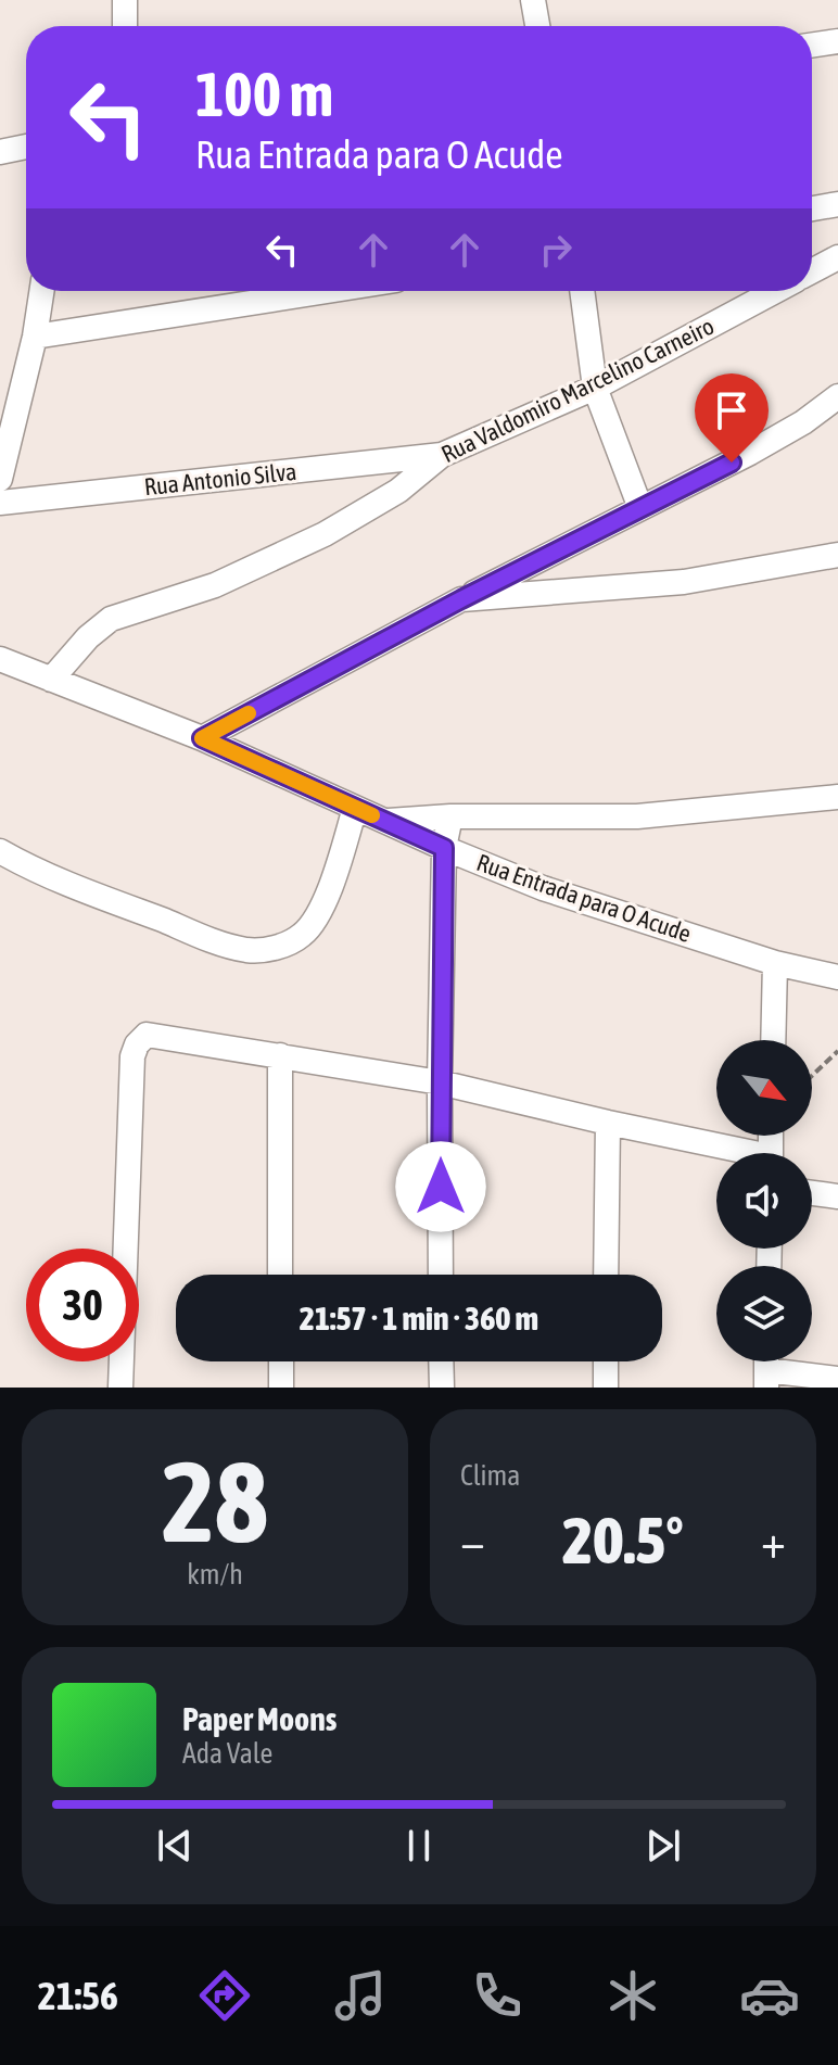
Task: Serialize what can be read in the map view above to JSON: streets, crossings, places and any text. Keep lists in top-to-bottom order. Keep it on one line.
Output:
{"streets":{"street":["Rua Valdomiro Marcelino Carneiro","Rua Antonio Silva","Rua Entrada para O Acude"]},"crossings":[["Rua Valdomiro Marcelino Carneiro","Rua Antonio Silva"],["Rua Valdomiro Marcelino Carneiro","Rua Entrada para O Acude"]],"north":"bottom right","page":{"turn":["100 m","Rua Entrada para O Acude"],"limit":"30","trip":"21:57 · 1 min · 360 m","tile":[["28","km/h"],"Clima"],"heat":["−","20.5°","+"],"song":["Paper Moons","Ada Vale"],"tabs":"21:56"}}
